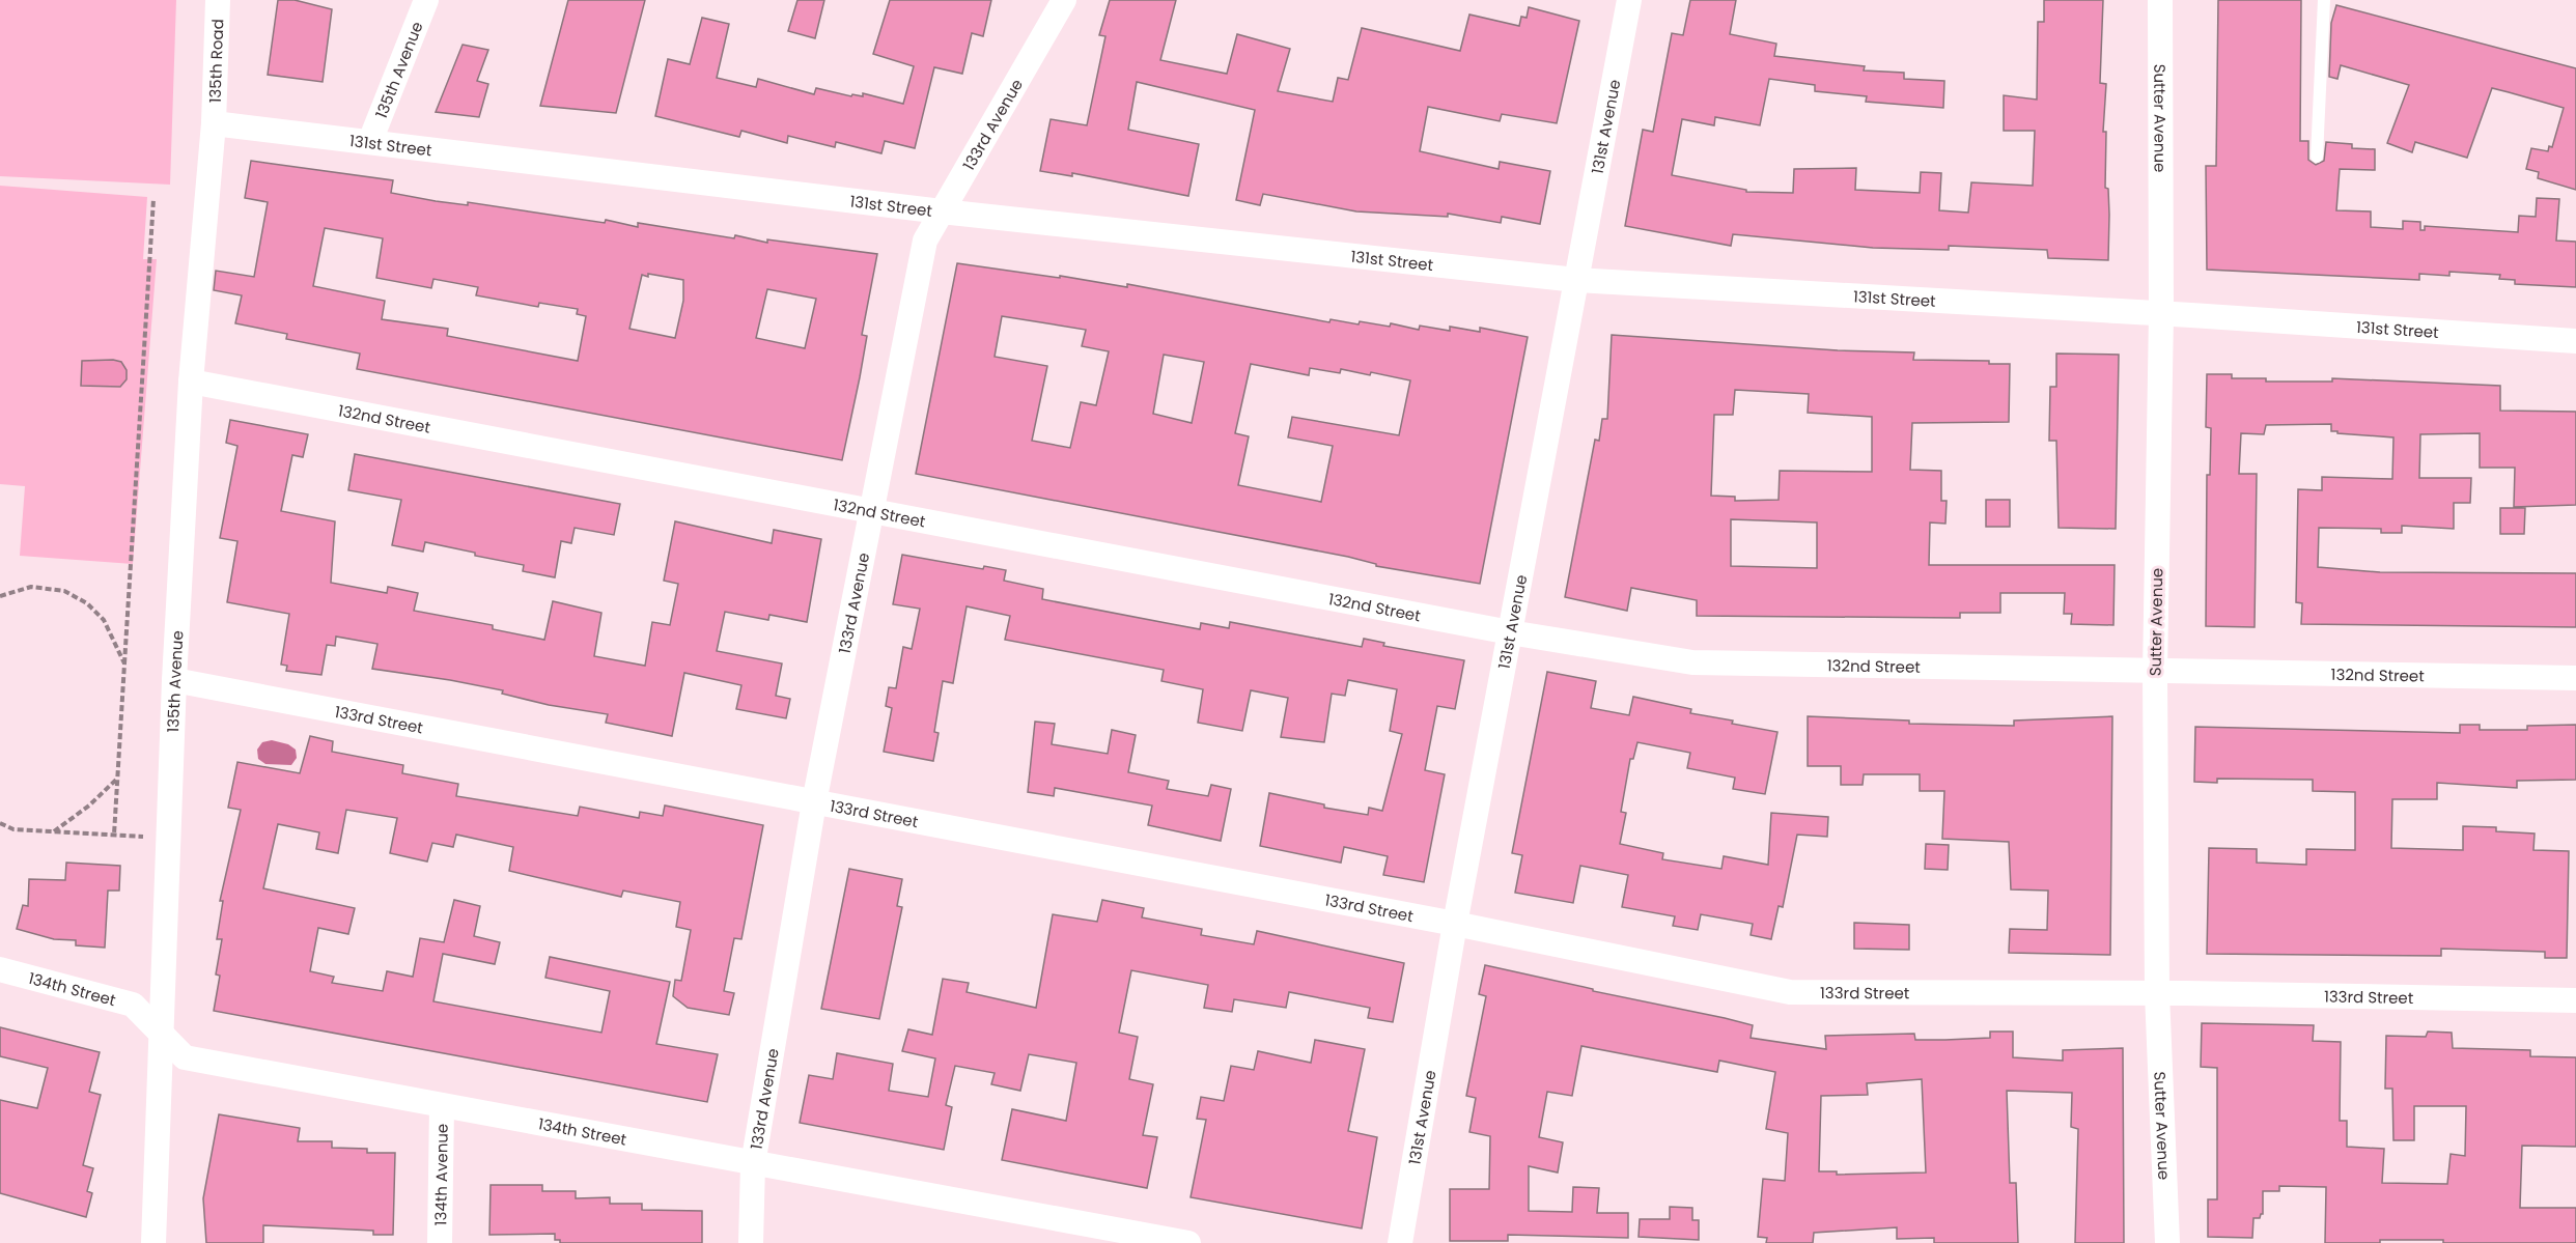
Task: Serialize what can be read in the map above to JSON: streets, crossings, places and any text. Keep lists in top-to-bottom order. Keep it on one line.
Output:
{"streets":{"street":["135th Road","135th Avenue","Sutter Avenue","133rd Avenue","131st Avenue","131st Street","132nd Street","133rd Street","134th Street","134th Avenue"]},"crossings":[["135th Road","135th Avenue"],["135th Road","131st Street"],["135th Avenue","131st Street"],["135th Avenue","132nd Street"],["135th Avenue","133rd Street"],["135th Avenue","134th Street"],["Sutter Avenue","131st Street"],["Sutter Avenue","132nd Street"],["Sutter Avenue","133rd Street"],["133rd Avenue","131st Street"],["133rd Avenue","132nd Street"],["133rd Avenue","133rd Street"],["133rd Avenue","134th Street"],["131st Avenue","131st Street"],["131st Avenue","132nd Street"],["131st Avenue","133rd Street"],["134th Street","134th Avenue"]]}
